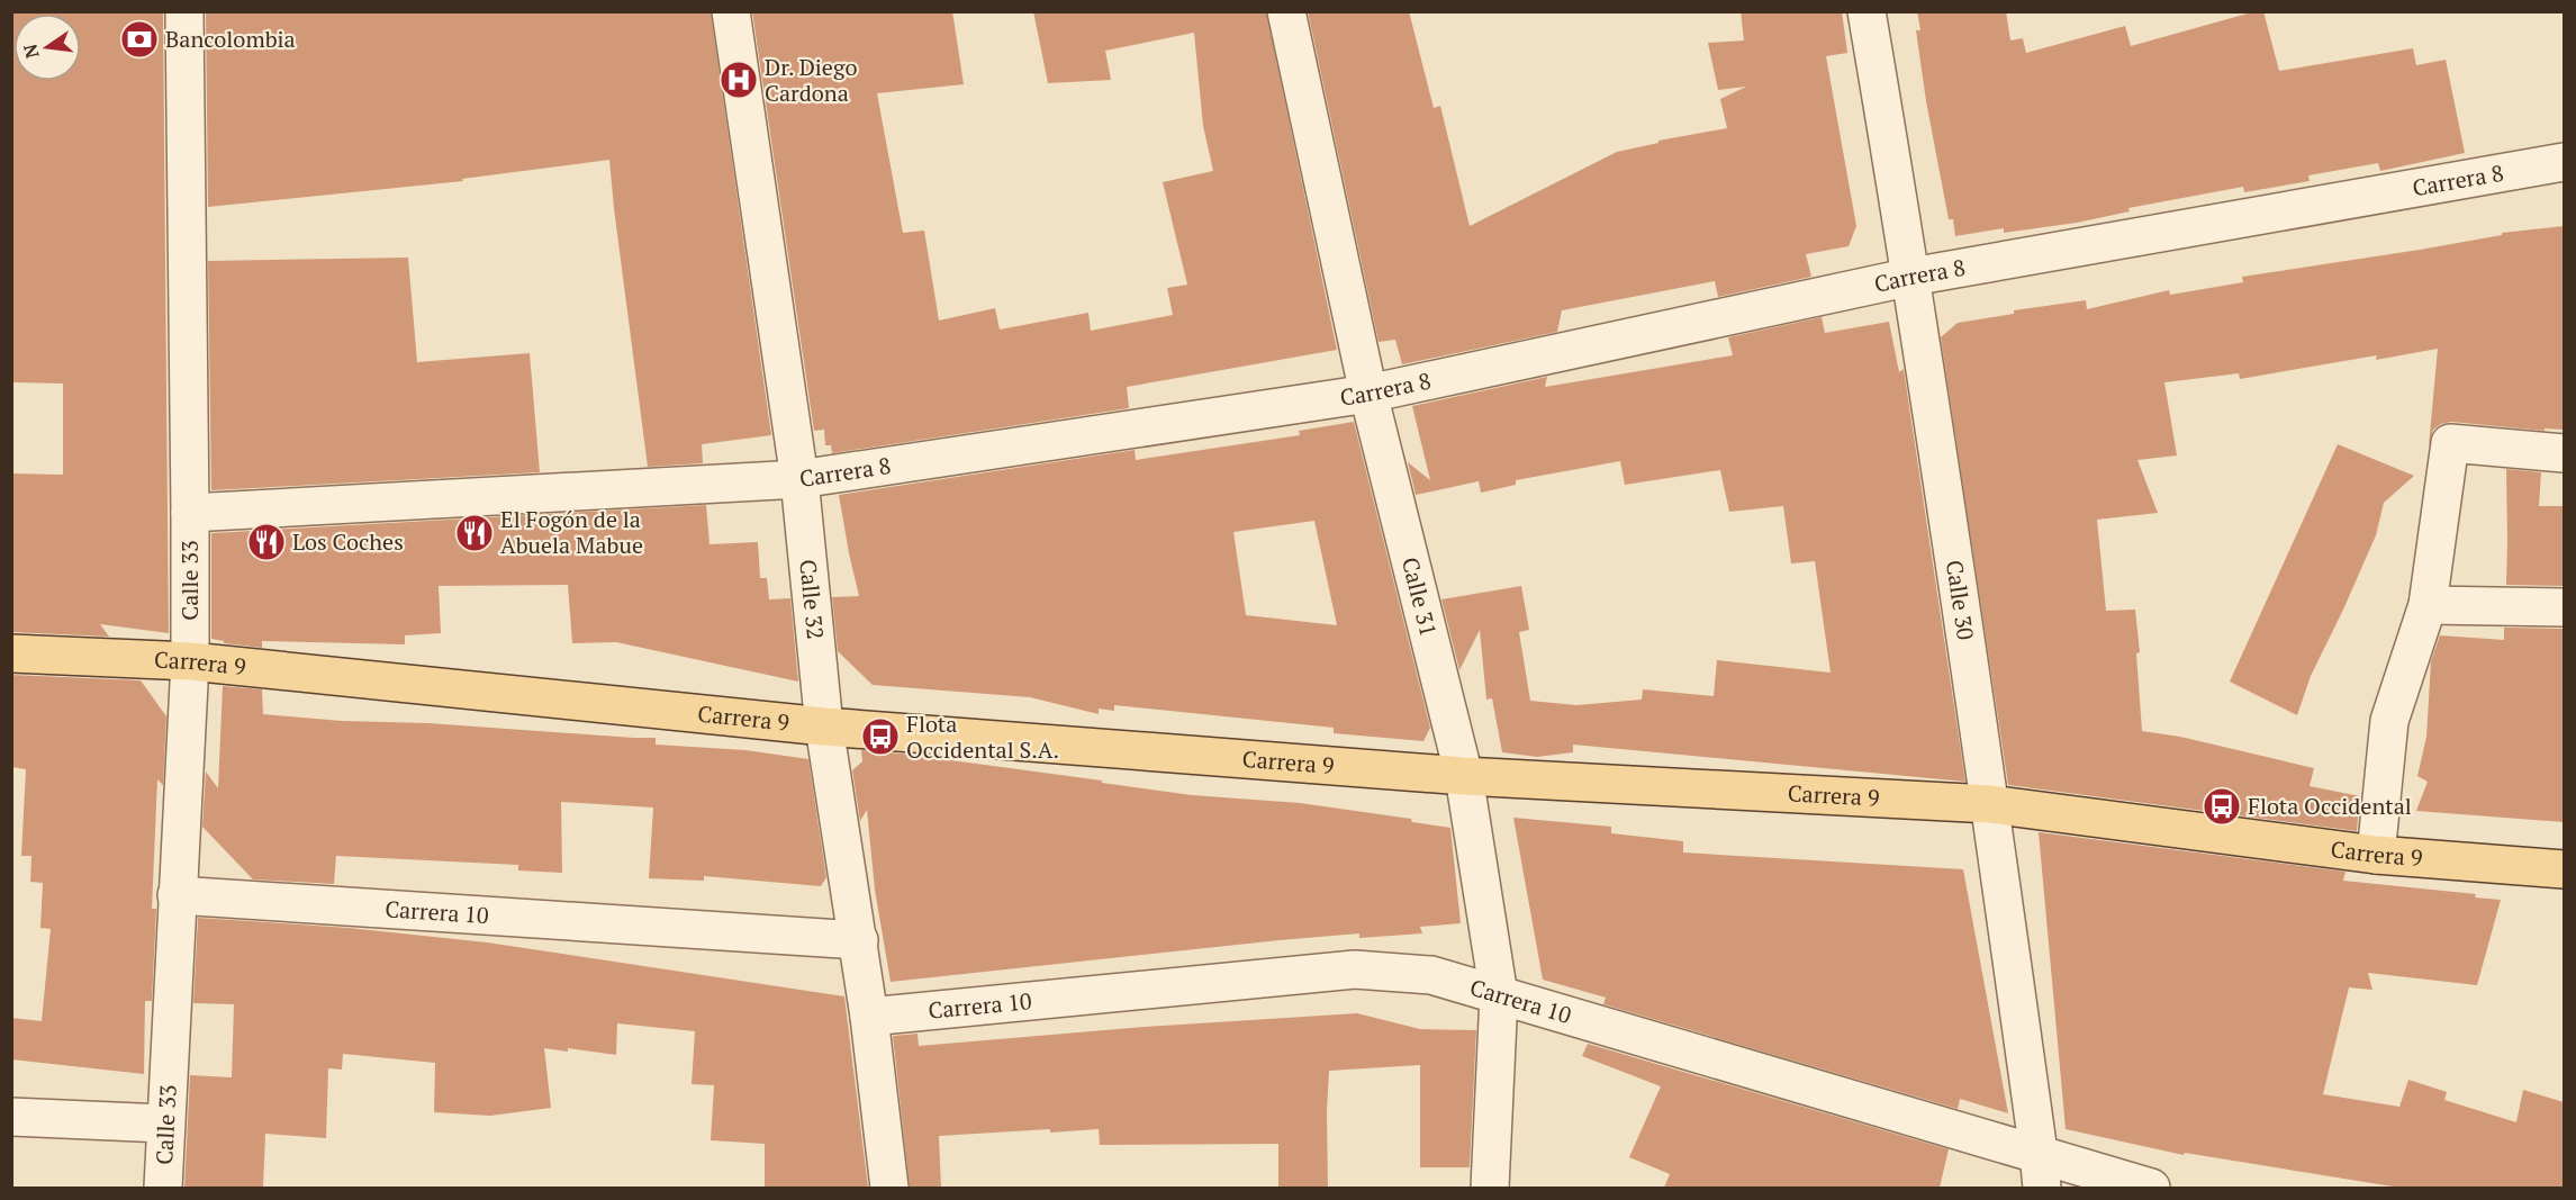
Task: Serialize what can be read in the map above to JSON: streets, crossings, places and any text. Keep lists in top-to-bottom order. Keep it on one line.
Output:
{"streets":{"main road":["Carrera 9"],"street":["Carrera 8","Calle 33","Calle 31","Calle 32","Calle 30","Carrera 10"]},"crossings":[["Carrera 8","Calle 33"],["Carrera 8","Calle 31"],["Carrera 8","Calle 32"],["Carrera 8","Calle 30"],["Calle 33","Carrera 9"],["Calle 33","Carrera 10"],["Calle 31","Carrera 9"],["Calle 31","Carrera 10"],["Calle 32","Carrera 9"],["Calle 32","Carrera 10"],["Calle 30","Carrera 9"],["Calle 30","Carrera 10"]],"places":{"bank":["Bancolombia"],"hospital":["Dr. Diego Cardona"],"restaurant":["El Fogón de la Abuela Mabue","Los Coches"],"bus stop":["Flota Occidental S.A.","Flota Occidental"]},"north":"left"}
